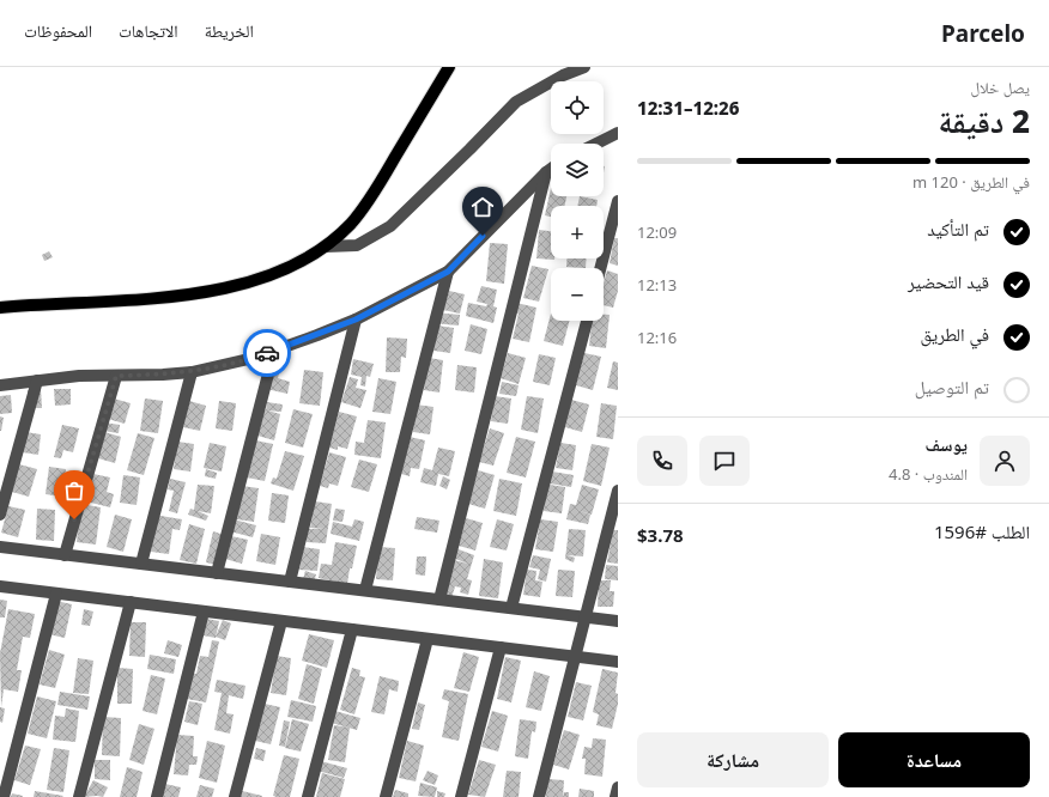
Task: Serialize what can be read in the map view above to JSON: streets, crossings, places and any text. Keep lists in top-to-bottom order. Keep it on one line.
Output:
{"page":{"header":"Parcelo","nav":["الخريطة","الاتجاهات","المحفوظات"],"heading":["2 دقيقة","يصل خلال","12:26–12:31"],"panel":["يوسف","المندوب · 4.8","الطلب #1596","$3.78"],"map_buttons":["+","−"],"bar":"في الطريق · 120 m","list":[["تم التأكيد","12:09"],["قيد التحضير","12:13"],["في الطريق","12:16"],"تم التوصيل"],"buttons":["مساعدة","مشاركة"]}}
